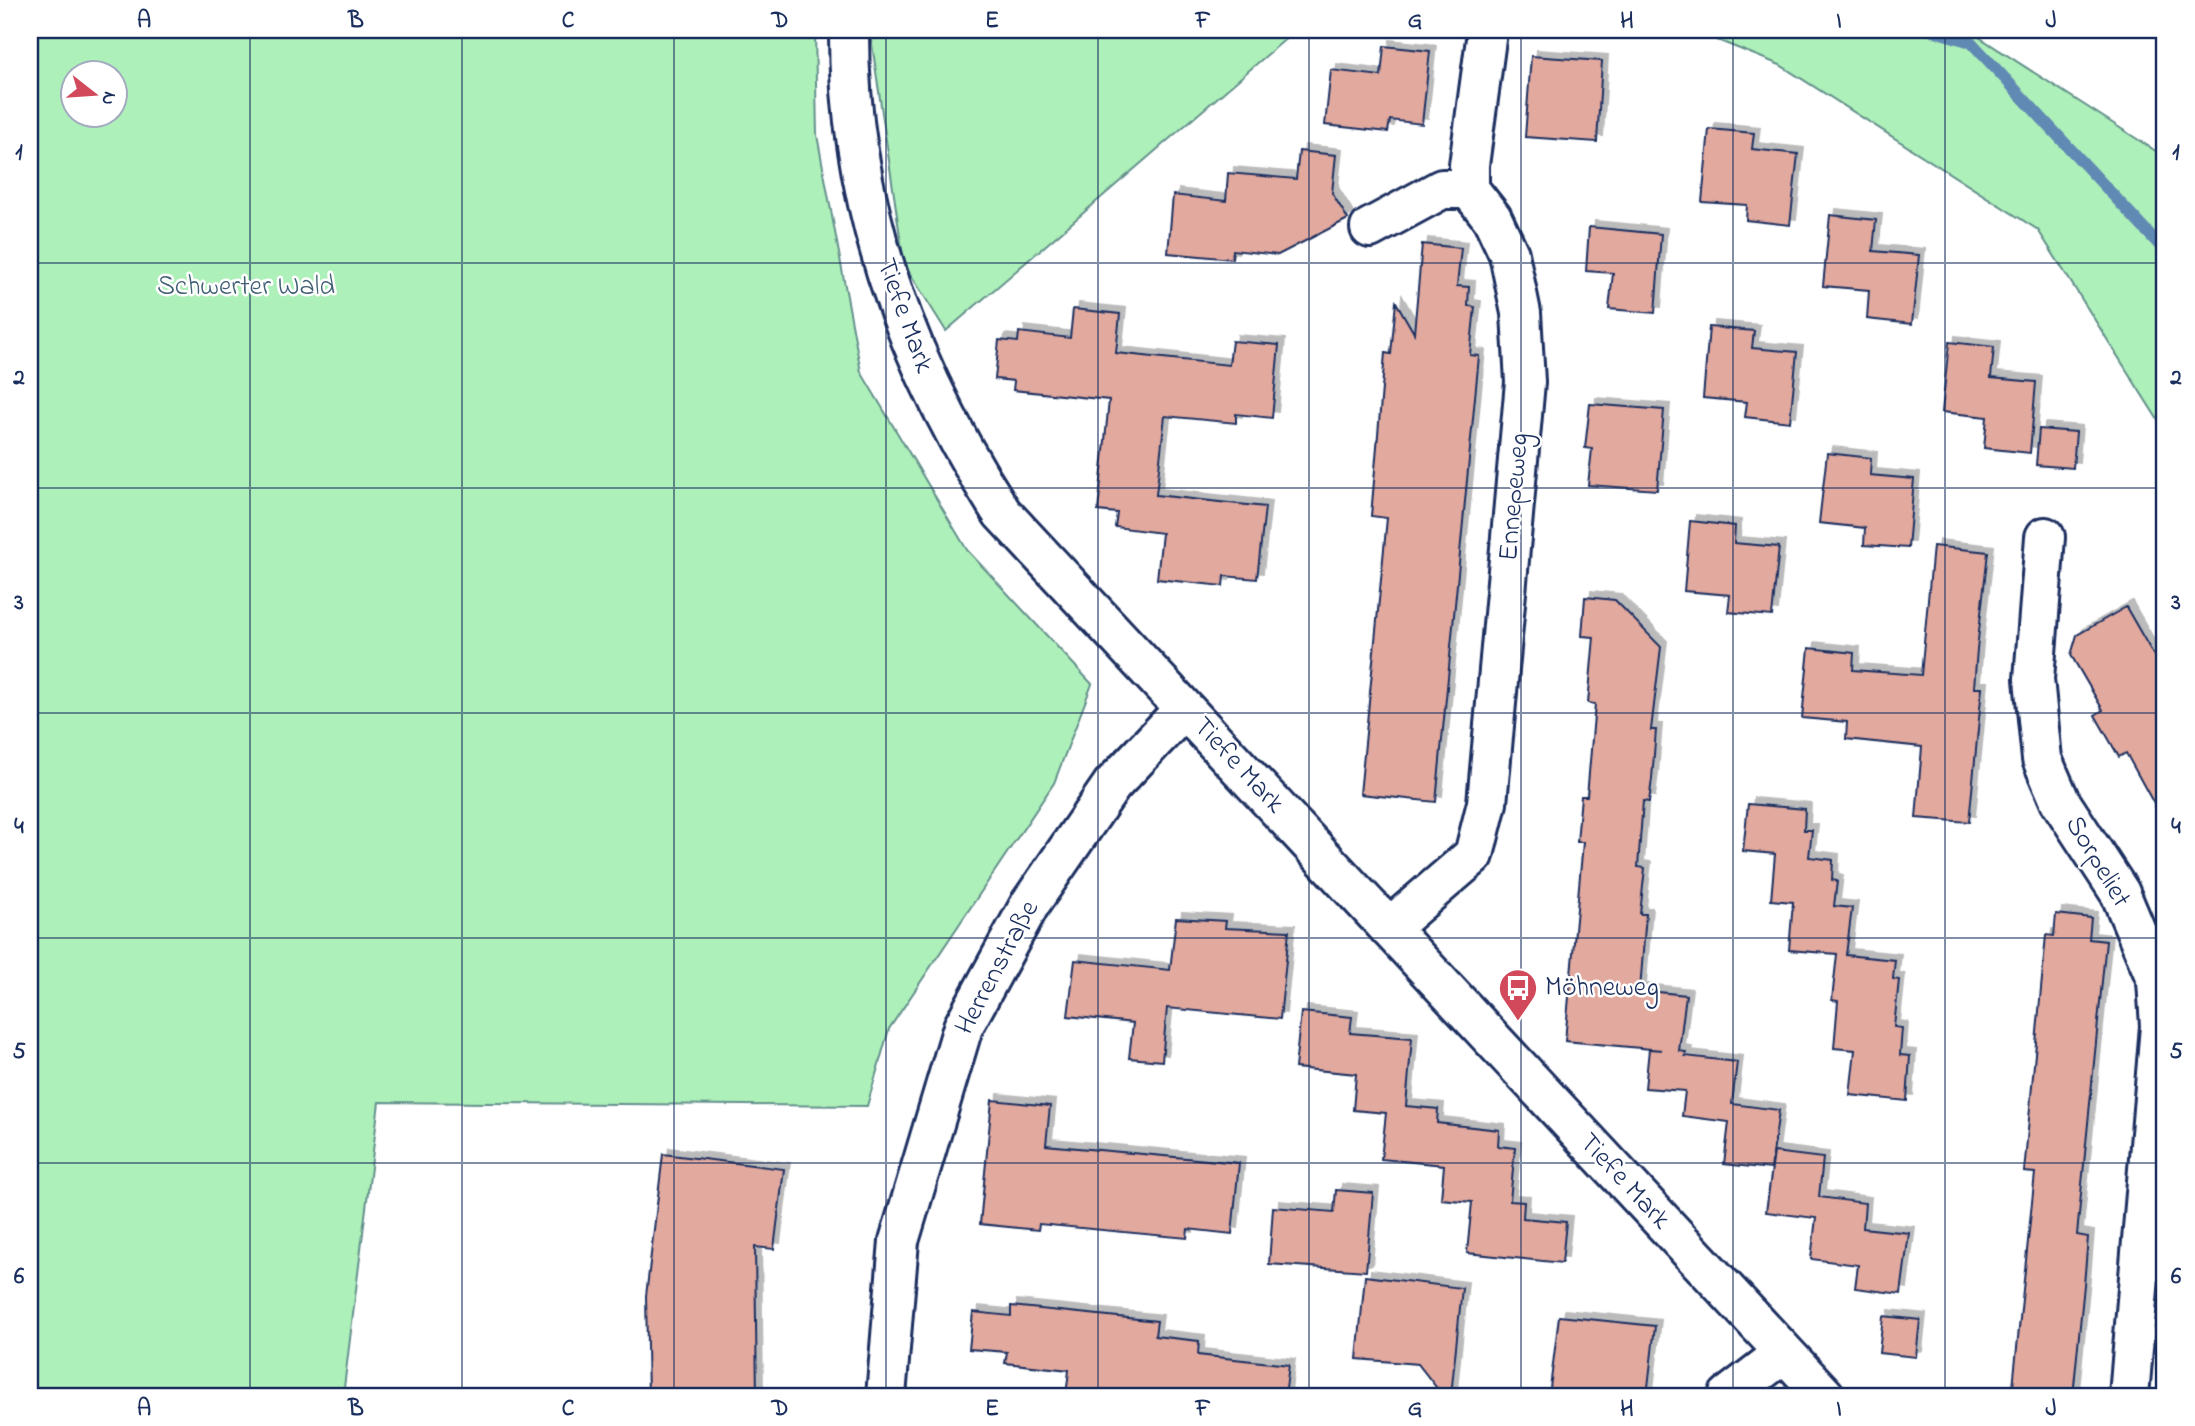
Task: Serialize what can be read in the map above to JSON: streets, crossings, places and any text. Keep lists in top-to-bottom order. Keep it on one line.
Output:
{"streets":{"street":["Tiefe Mark","Ennepeweg","Sorpeliet","Herrenstraße"]},"crossings":[["Tiefe Mark","Ennepeweg"],["Tiefe Mark","Herrenstraße"]],"parks":["Schwerter Wald"],"places":{"bus stop":["Möhneweg"]},"north":"right","grid":{"columns":["A","B","C","D","E","F","G","H","I","J"],"rows":["1","2","3","4","5","6"]}}
